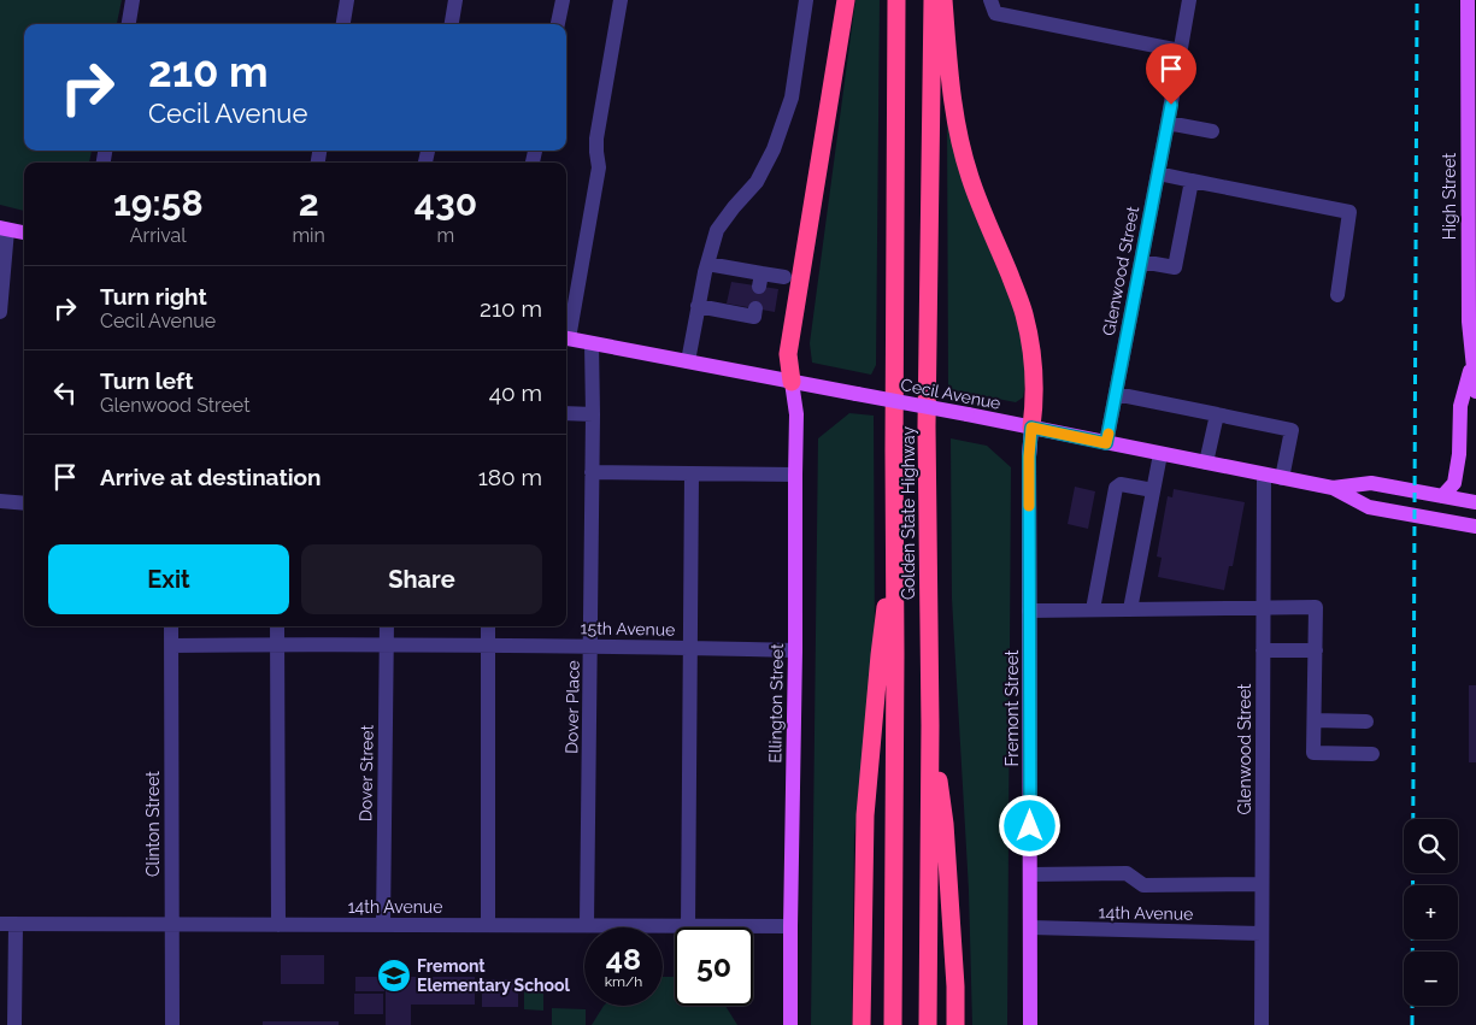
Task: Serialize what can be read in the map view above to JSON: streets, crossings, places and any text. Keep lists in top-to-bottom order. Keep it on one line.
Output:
{"streets":{"highway":["Golden State Highway"],"main road":["High Street","Cecil Avenue","Ellington Street","Fremont Street"],"street":["Glenwood Street","15th Avenue","Dover Place","Dover Street","Clinton Street","14th Avenue"]},"crossings":[["Glenwood Street","Cecil Avenue"],["Glenwood Street","14th Avenue"],["Cecil Avenue","Ellington Street"],["Cecil Avenue","Dover Place"],["Cecil Avenue","Fremont Street"],["15th Avenue","Ellington Street"],["15th Avenue","Dover Place"],["15th Avenue","Dover Street"],["15th Avenue","Clinton Street"],["Ellington Street","14th Avenue"],["Dover Place","14th Avenue"],["Fremont Street","14th Avenue"],["Dover Street","14th Avenue"],["Clinton Street","14th Avenue"]],"places":{"school or university":["Fremont Elementary School"]},"page":{"turn":["210 m","Cecil Avenue"],"eta":["19:58","Arrival","2","min","430","m"],"list":[{"name":"Turn right","note":"Cecil Avenue","value":"210 m"},{"name":"Turn left","note":"Glenwood Street","value":"40 m"},{"name":"Arrive at destination","value":"180 m"}],"buttons":["Exit","Share"],"map_buttons":["+","−"],"speed":"48 km/h","limit":"50"}}
